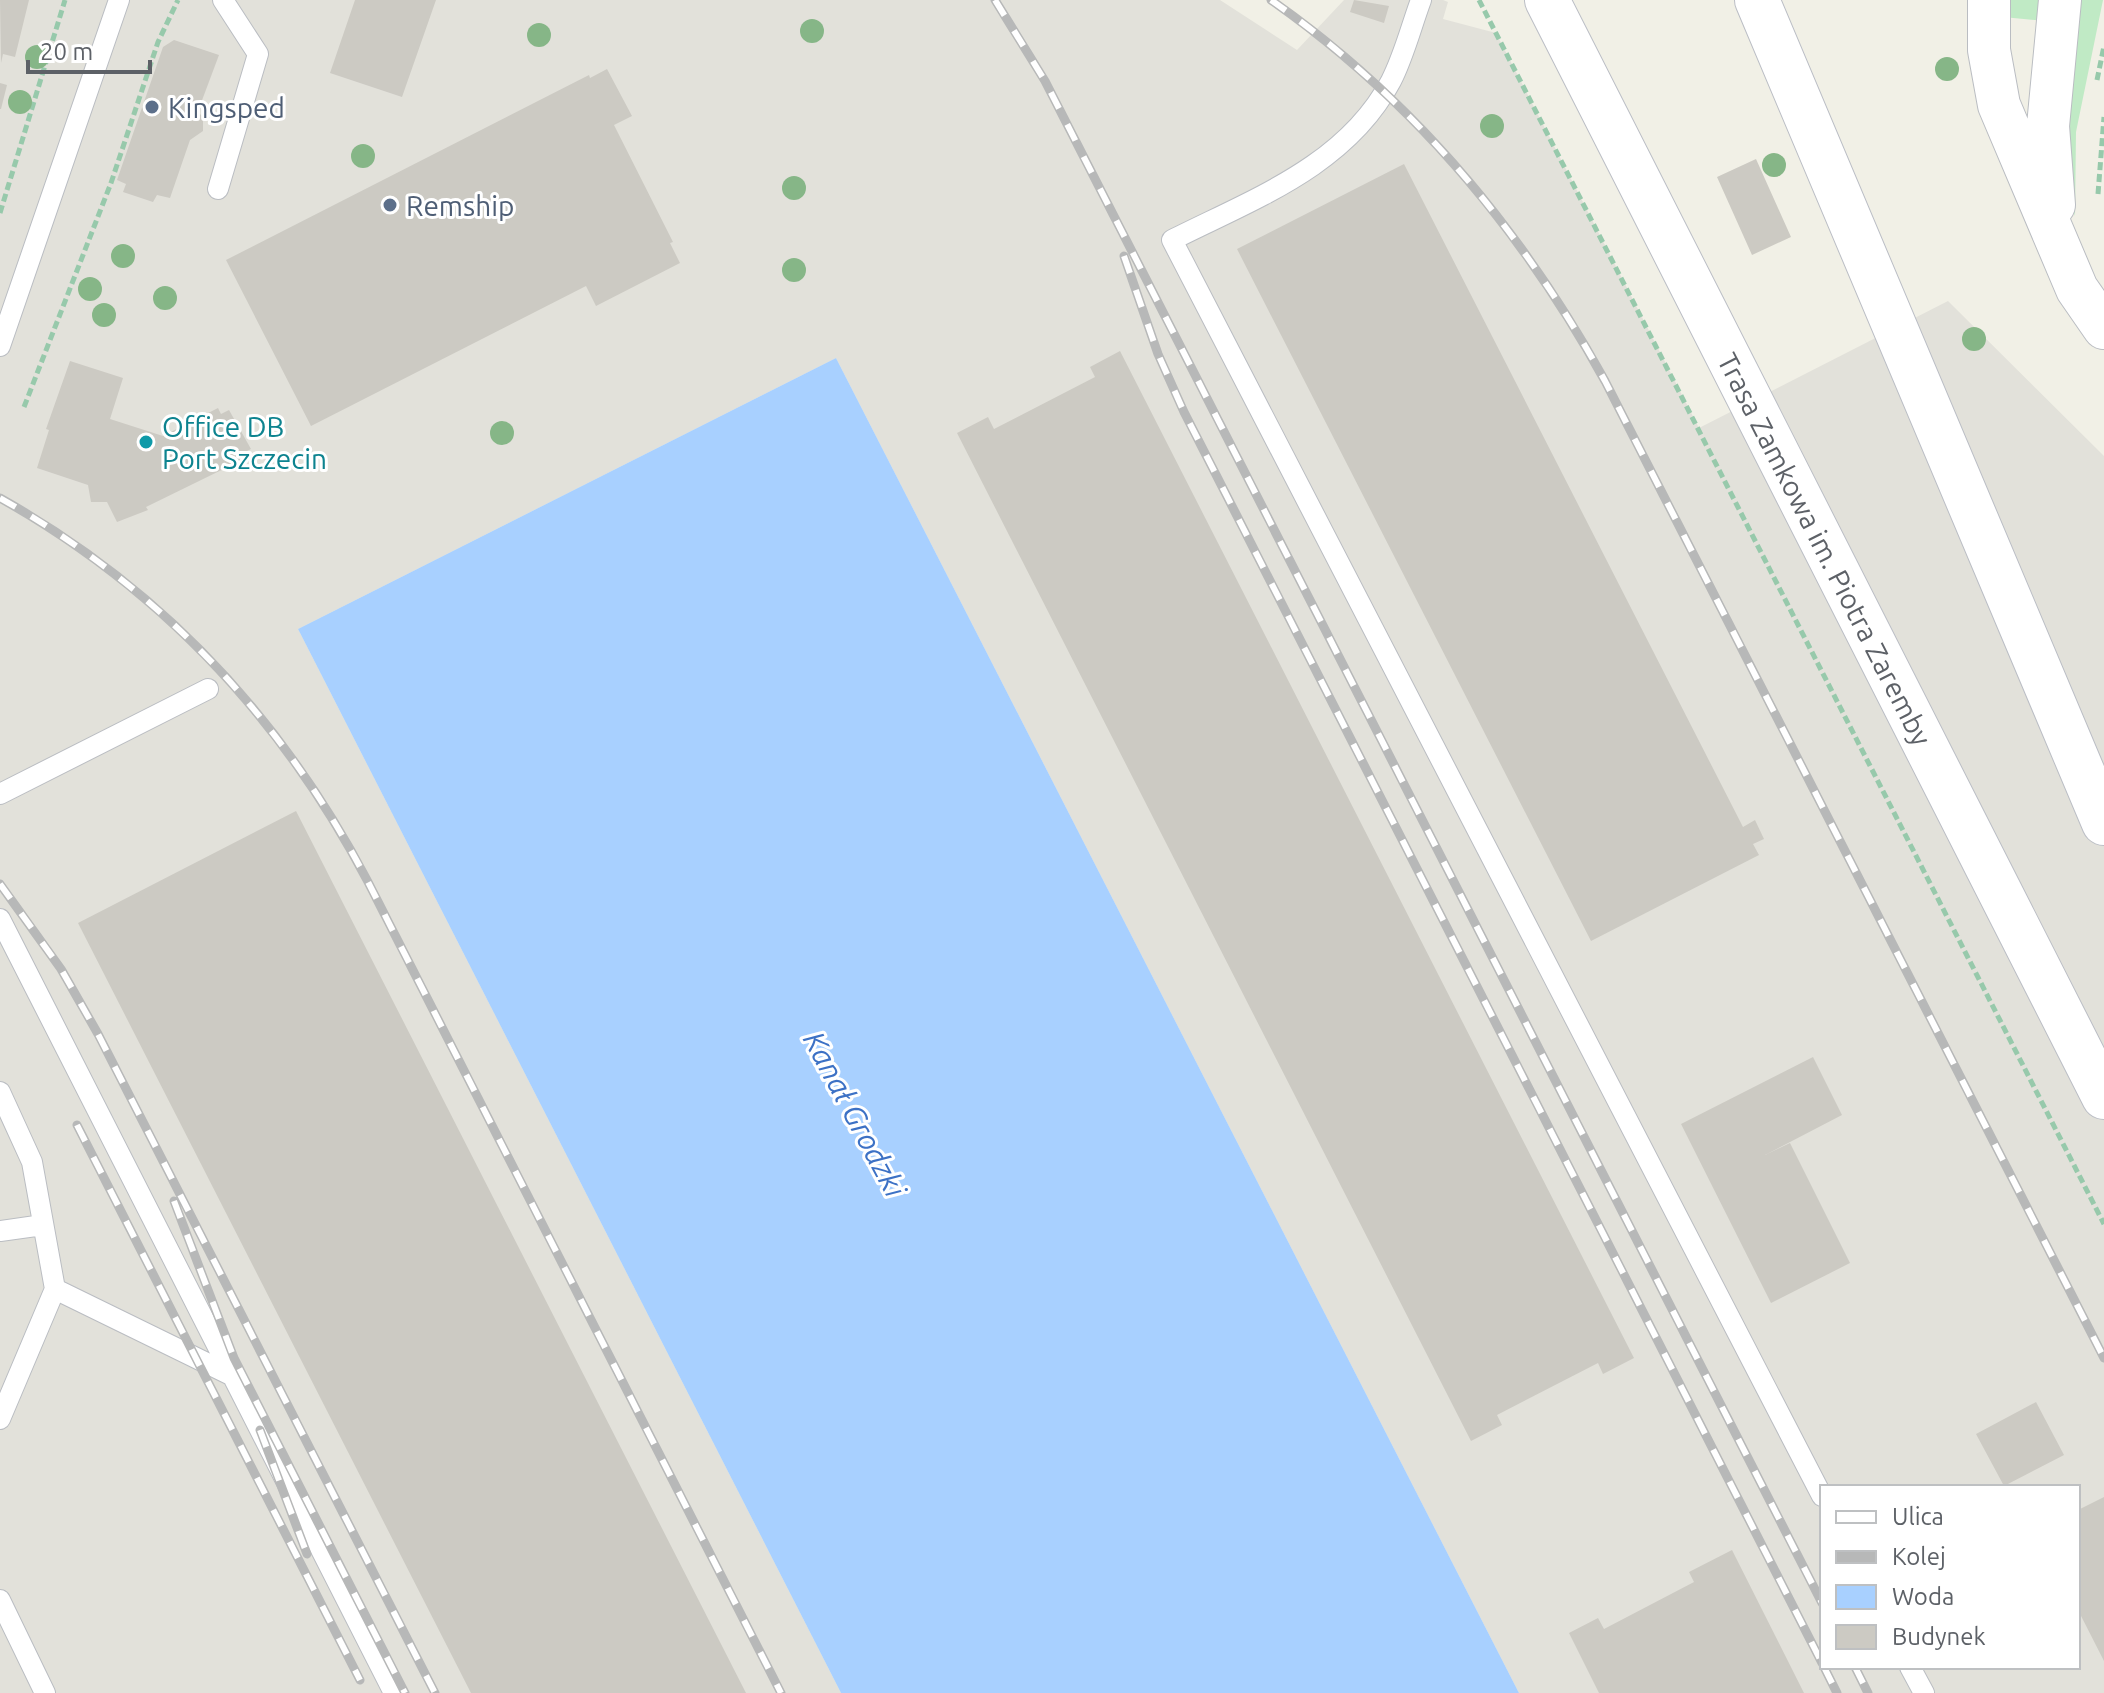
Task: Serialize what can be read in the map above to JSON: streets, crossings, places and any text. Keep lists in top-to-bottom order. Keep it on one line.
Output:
{"streets":{"main road":["Trasa Zamkowa im. Piotra Zaremby"]},"water":["Kanał Grodzki"],"places":["Kingsped","Remship","Office DB Port Szczecin"],"legend":["Ulica","Kolej","Woda","Budynek"],"scale_bar":"20 m"}
